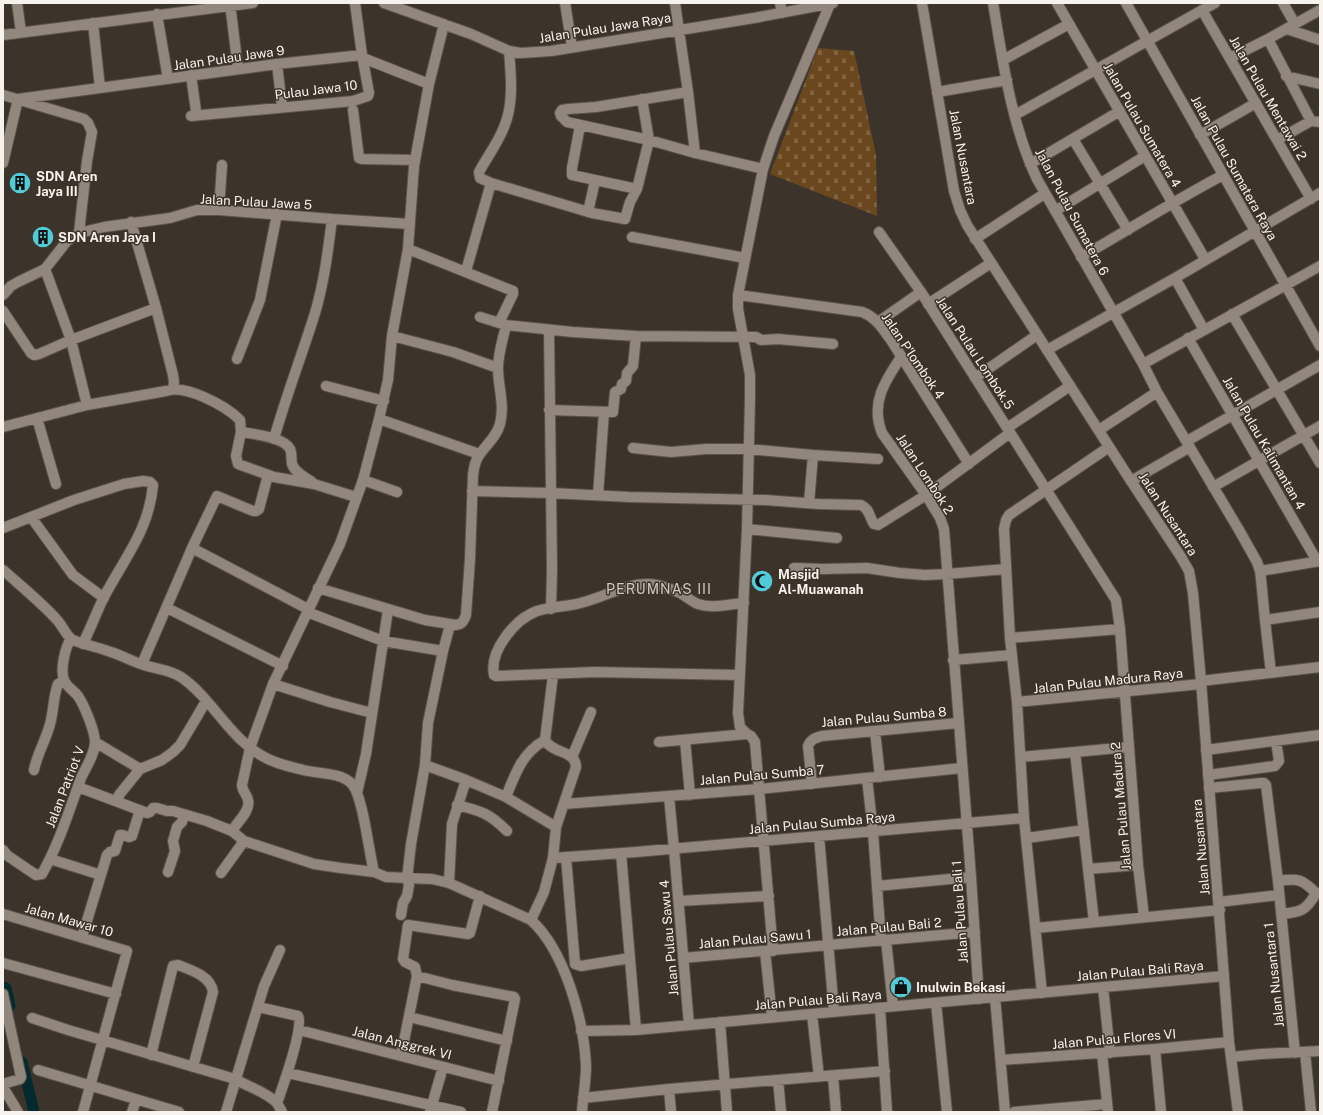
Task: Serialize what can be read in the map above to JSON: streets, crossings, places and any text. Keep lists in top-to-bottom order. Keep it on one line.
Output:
{"streets":{"street":["Jalan Pulau Jawa Raya","Jalan Pulau Jawa 9","Pulau Jawa 10","Jalan Pulau Mentawai 2","Jalan Pulau Sumatera 4","Jalan Nusantara","Jalan Pulau Sumatera Raya","Jalan Pulau Jawa 5","Jalan Pulau Sumatera 6","Jalan Pulau Lombok.5","Jalan P'lombok 4","Jalan Pulau Kalimantan 4","Jalan Lombok 2","Jalan Pulau Madura Raya","Jalan Pulau Sumba 8","Jalan Pulau Sumba 7","Jalan Patriot V","Jalan Pulau Madura 2","Jalan Pulau Sumba Raya","Jalan Pulau Bali 1","Jalan Mawar 10","Jalan Pulau Bali 2","Jalan Pulau Sawu 4","Jalan Pulau Sawu 1","Jalan Pulau Bali Raya","Jalan Nusantara 1","Jalan Pulau Flores VI","Jalan Anggrek VI"]},"crossings":[["Jalan Pulau Jawa 9","Pulau Jawa 10"],["Jalan Nusantara","Jalan Pulau Madura Raya"],["Jalan Nusantara","Jalan Pulau Bali Raya"],["Jalan Nusantara","Jalan Nusantara 1"],["Jalan Nusantara","Jalan Pulau Flores VI"],["Jalan Pulau Lombok.5","Jalan Pulau Madura 2"],["Jalan P'lombok 4","Jalan Lombok 2"],["Jalan Lombok 2","Jalan Pulau Sumba 8"],["Jalan Lombok 2","Jalan Pulau Bali 1"],["Jalan Pulau Madura Raya","Jalan Pulau Madura 2"],["Jalan Pulau Sumba 8","Jalan Pulau Sumba 7"],["Jalan Pulau Sumba 8","Jalan Pulau Bali 1"],["Jalan Pulau Sumba 7","Jalan Pulau Bali 1"],["Jalan Pulau Sumba 7","Jalan Pulau Sawu 4"],["Jalan Pulau Sumba Raya","Jalan Pulau Bali 1"],["Jalan Pulau Sumba Raya","Jalan Pulau Sawu 4"],["Jalan Pulau Bali 1","Jalan Pulau Bali 2"],["Jalan Pulau Bali 1","Jalan Pulau Bali Raya"],["Jalan Pulau Bali 2","Jalan Pulau Sawu 1"],["Jalan Pulau Sawu 4","Jalan Pulau Sawu 1"],["Jalan Pulau Sawu 4","Jalan Pulau Bali Raya"]],"districts":["PERUMNAS III"],"places":{"building":["SDN Aren Jaya III","SDN Aren Jaya I"],"mosque":["Masjid Al-Muawanah"],"shop":["Inulwin Bekasi"]}}
